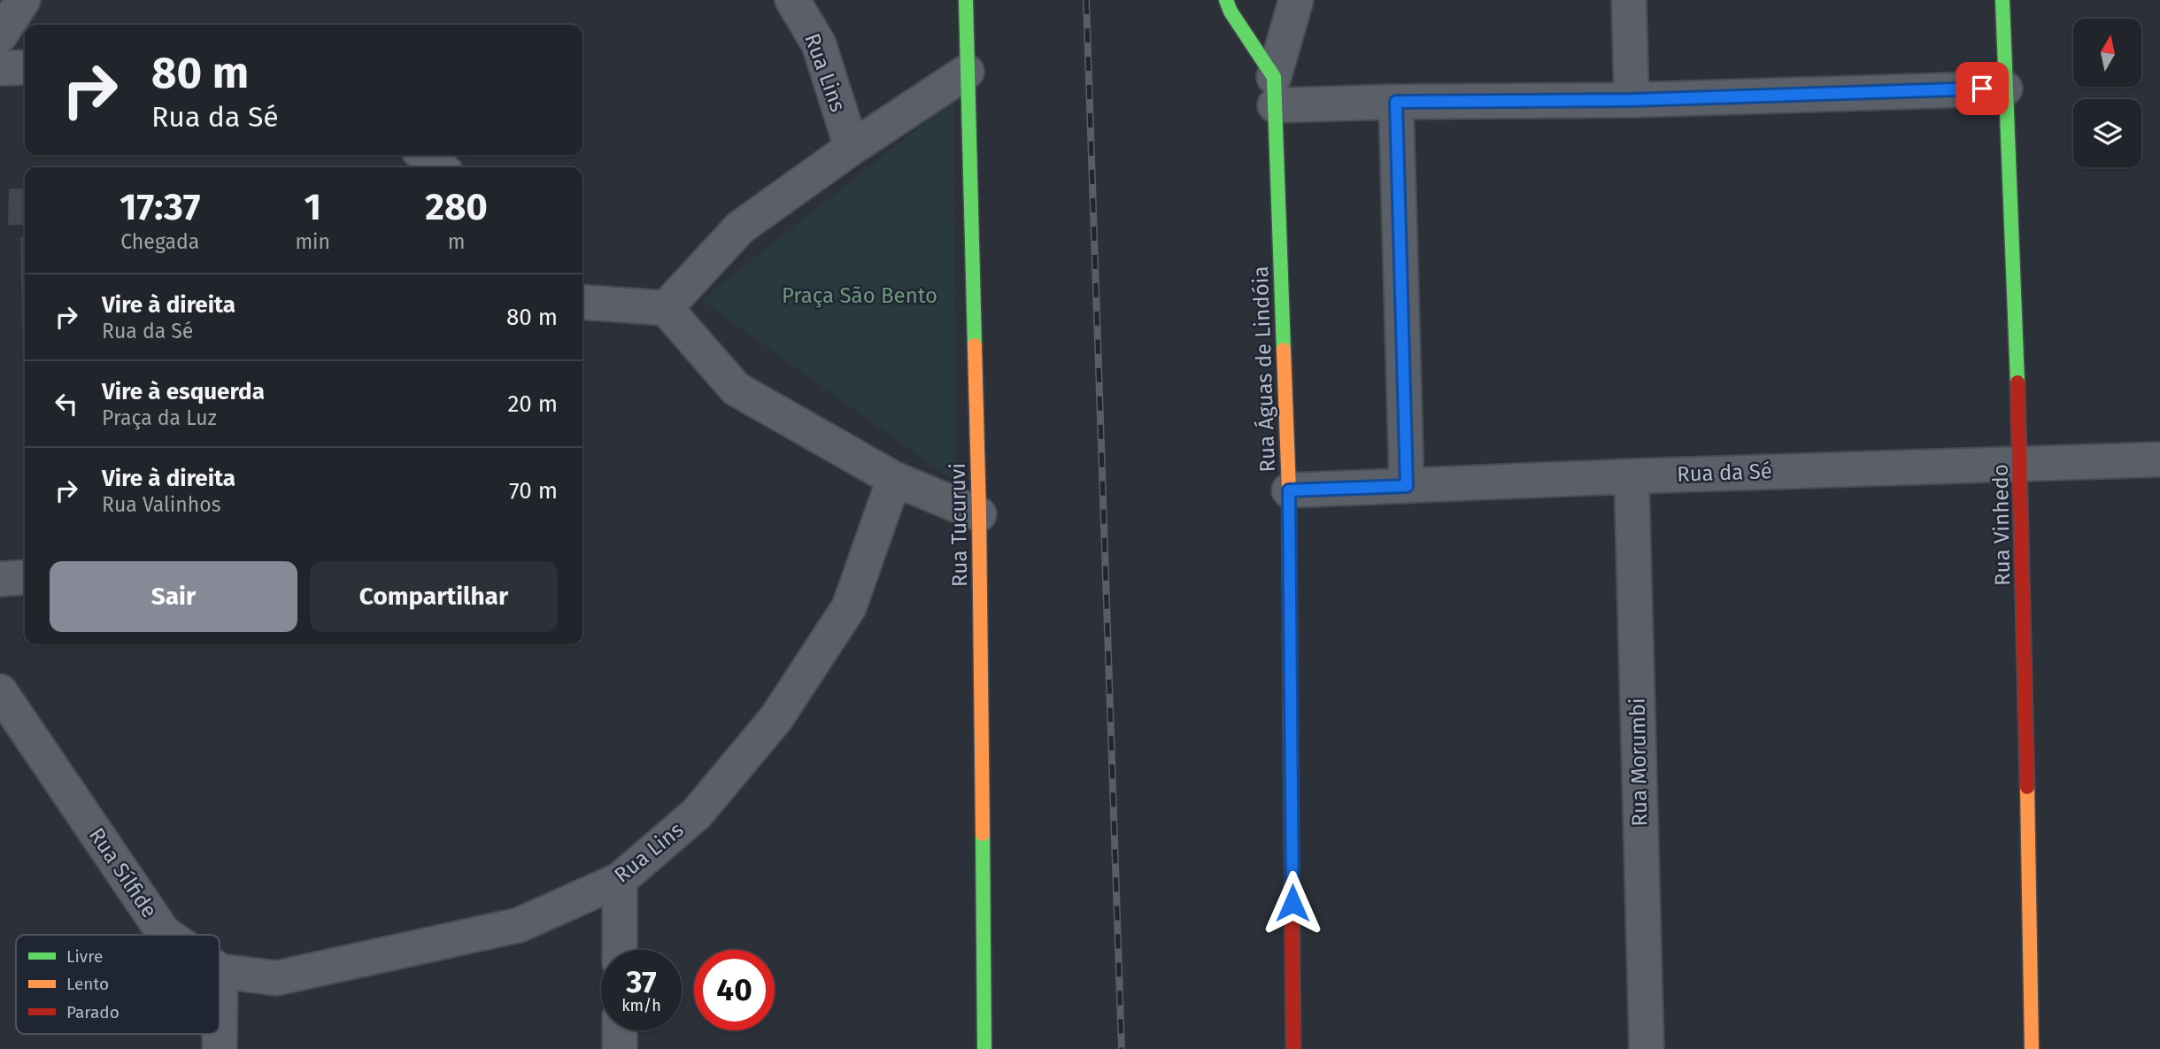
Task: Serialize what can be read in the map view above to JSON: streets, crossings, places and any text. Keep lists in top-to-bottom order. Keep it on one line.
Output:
{"streets":{"street":["Rua Lins","Rua Águas de Lindóia","Rua da Sé","Rua Tucuruvi","Rua Vinhedo","Rua Morumbi","Rua Sílfide"]},"crossings":[["Rua Águas de Lindóia","Rua da Sé"],["Rua da Sé","Rua Vinhedo"],["Rua da Sé","Rua Morumbi"]],"parks":["Praça São Bento"],"legend":["Livre","Lento","Parado"],"north":"top","page":{"turn":["80 m","Rua da Sé"],"eta":["17:37","Chegada","1","min","280","m"],"list":[{"name":"Vire à direita","note":"Rua da Sé","value":"80 m"},{"name":"Vire à esquerda","note":"Praça da Luz","value":"20 m"},{"name":"Vire à direita","note":"Rua Valinhos","value":"70 m"}],"buttons":["Sair","Compartilhar"],"speed":"37 km/h","limit":"40"}}
